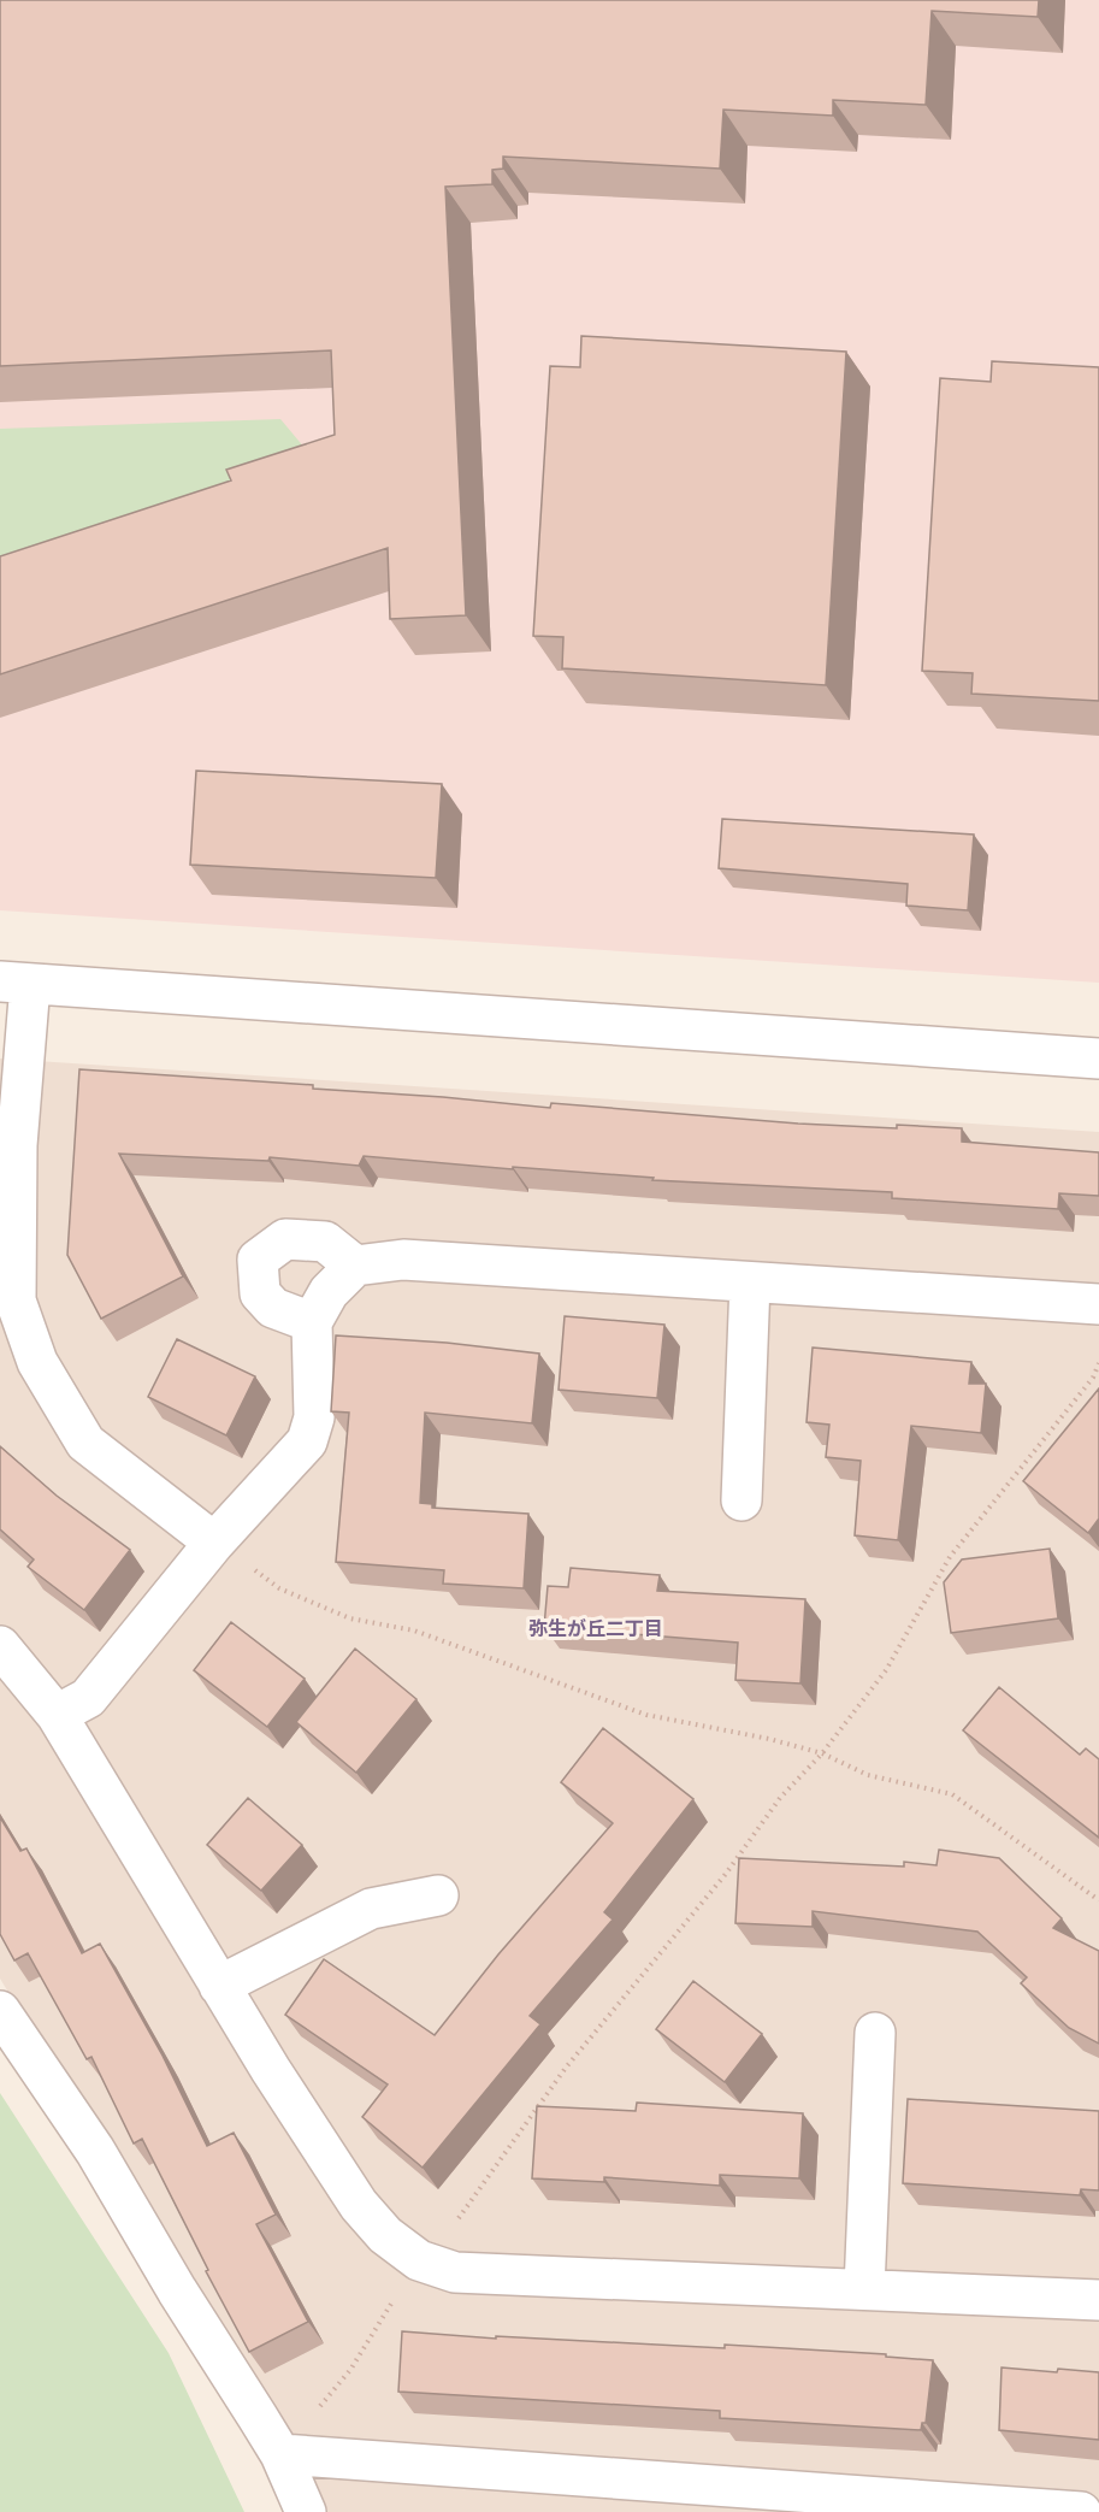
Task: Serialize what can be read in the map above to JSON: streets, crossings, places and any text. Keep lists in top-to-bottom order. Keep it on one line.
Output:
{"districts":["弥生が丘二丁目"]}
